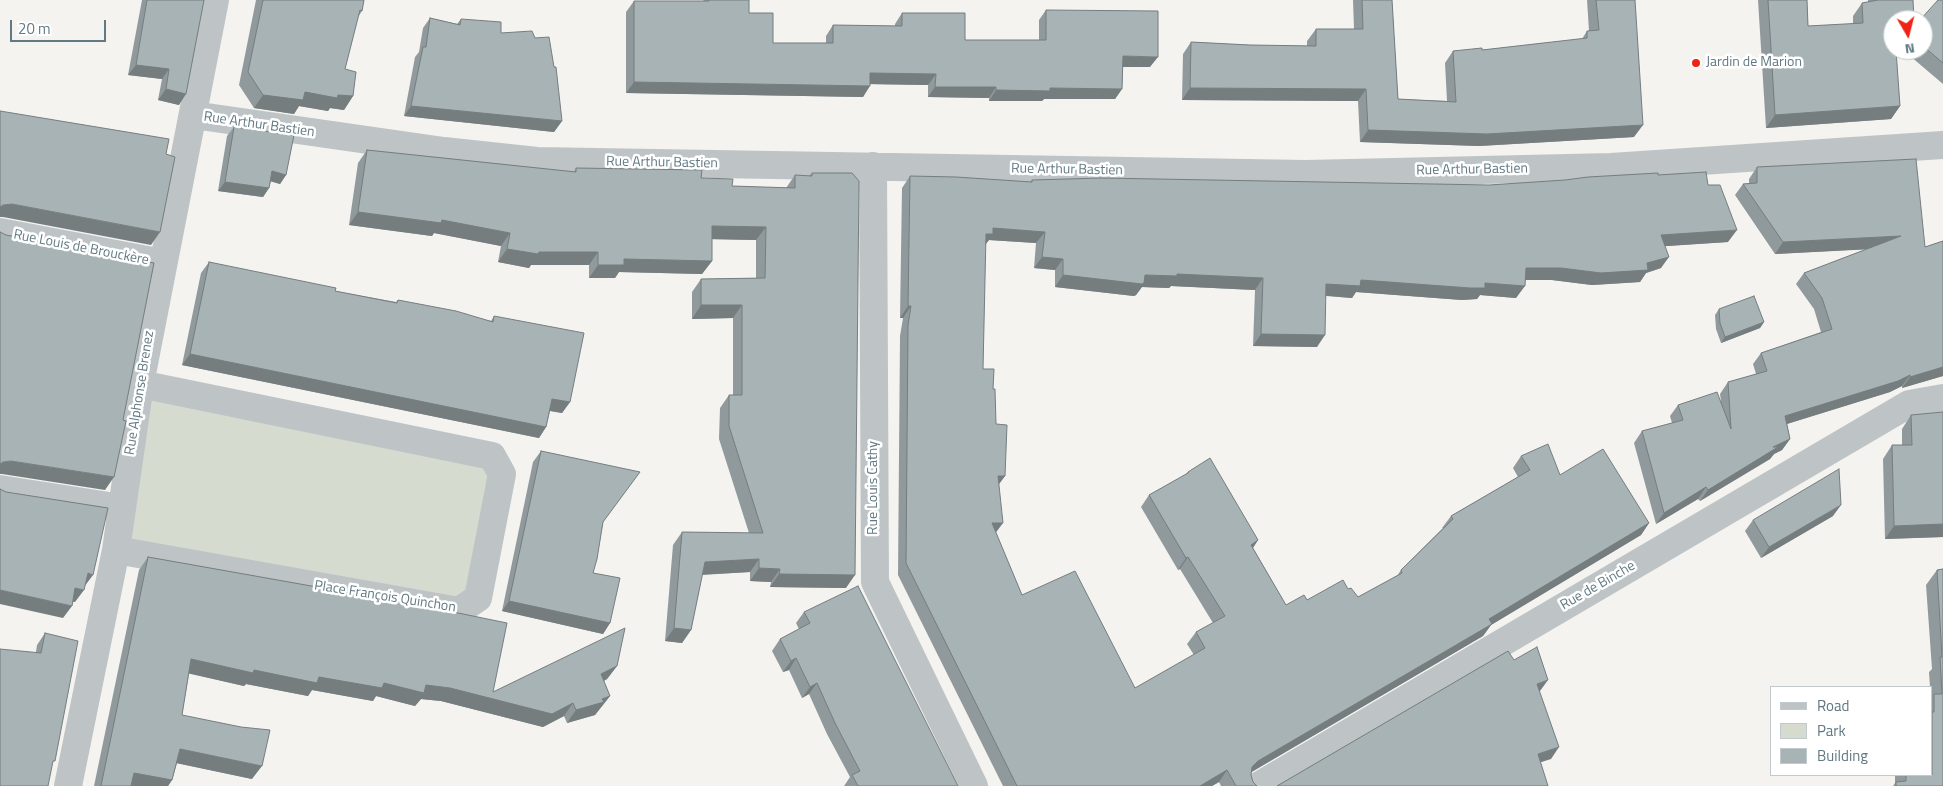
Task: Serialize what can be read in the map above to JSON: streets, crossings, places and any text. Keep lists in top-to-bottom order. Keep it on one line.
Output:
{"streets":{"street":["Rue Arthur Bastien","Rue Louis de Brouckère","Rue Alphonse Brenez","Rue Louis Cathy","Rue de Binche","Place François Quinchon"]},"crossings":[["Rue Arthur Bastien","Rue Alphonse Brenez"],["Rue Arthur Bastien","Rue Louis Cathy"],["Rue Louis de Brouckère","Rue Alphonse Brenez"],["Rue Alphonse Brenez","Place François Quinchon"]],"places":["Jardin de Marion"],"legend":["Road","Park","Building"],"scale_bar":"20 m","north":"bottom"}
